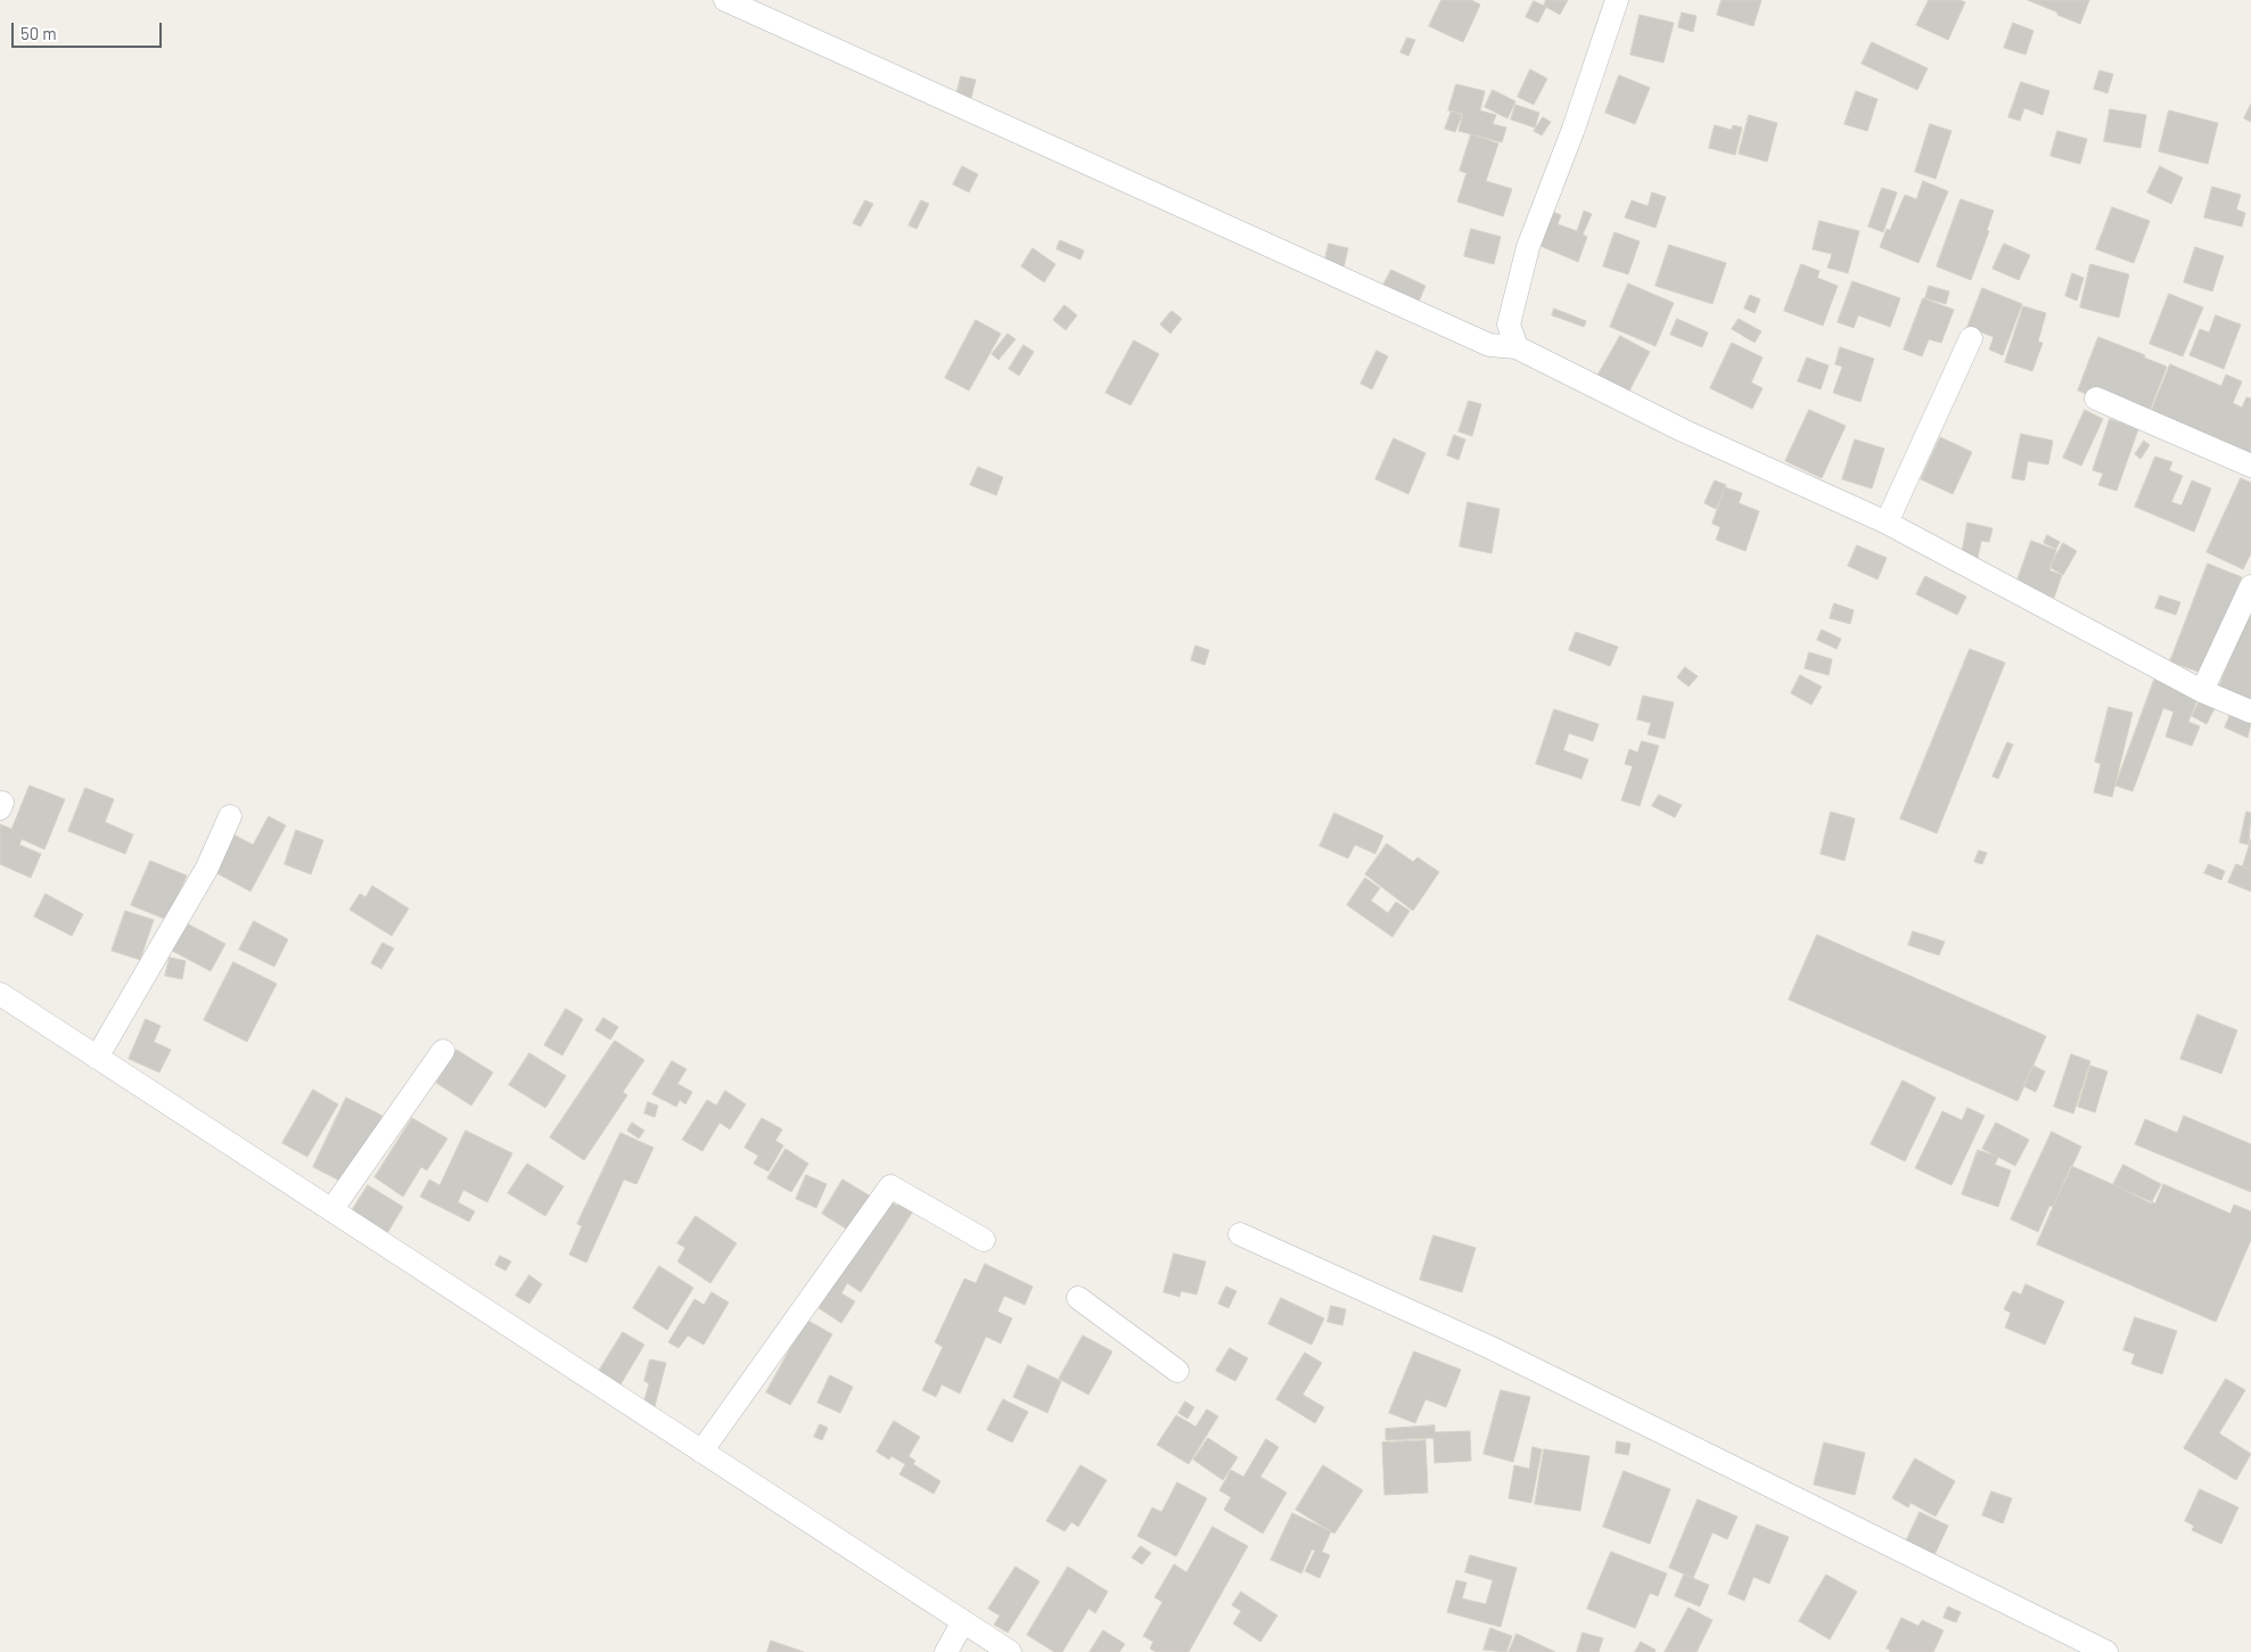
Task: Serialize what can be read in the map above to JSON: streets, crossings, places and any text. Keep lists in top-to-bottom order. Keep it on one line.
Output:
{"scale_bar":"50 m"}
